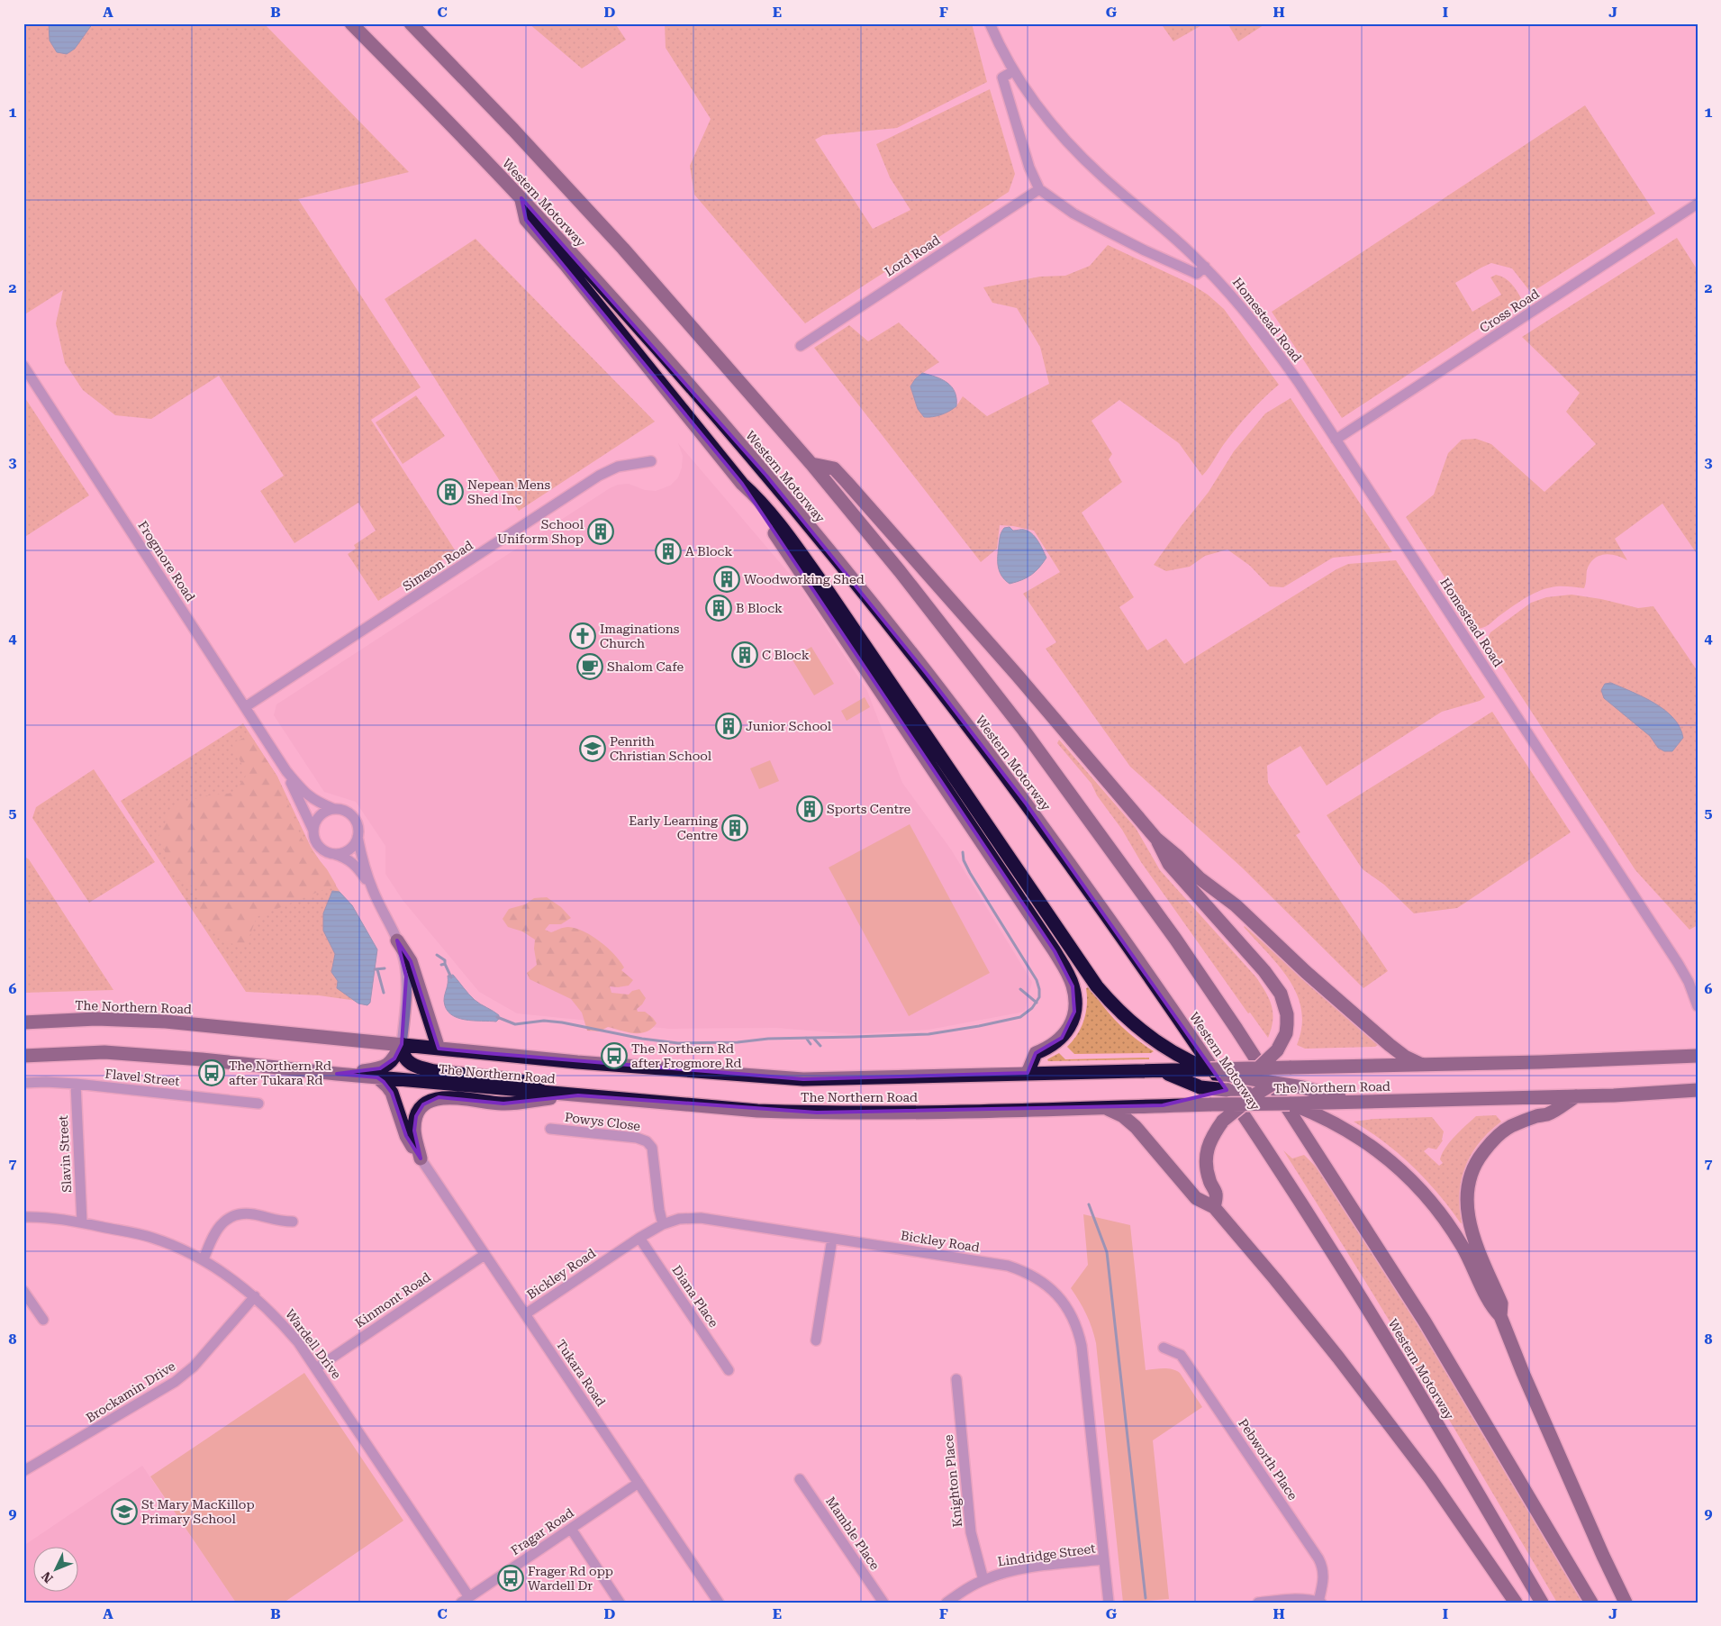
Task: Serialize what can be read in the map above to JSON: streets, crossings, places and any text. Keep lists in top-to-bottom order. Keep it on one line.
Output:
{"streets":{"highway":["Western Motorway","The Northern Road"],"street":["Lord Road","Cross Road","Homestead Road","Frogmore Road","Simeon Road","Flavel Street","Powys Close","Slavin Street","Bickley Road","Diana Place","Kinmont Road","Wardell Drive","Tukara Road","Brockamin Drive","Pebworth Place","Knighton Place","Fragar Road","Mamble Place","Lindridge Street"]},"crossings":[["Cross Road","Homestead Road"],["Frogmore Road","Simeon Road"],["Flavel Street","Slavin Street"],["Powys Close","Bickley Road"],["Slavin Street","Wardell Drive"],["Bickley Road","Diana Place"],["Bickley Road","Tukara Road"],["Bickley Road","Lindridge Street"],["Kinmont Road","Wardell Drive"],["Kinmont Road","Tukara Road"],["Wardell Drive","Brockamin Drive"],["Wardell Drive","Fragar Road"],["Tukara Road","Fragar Road"],["Knighton Place","Lindridge Street"]],"places":{"building":["Nepean Mens Shed Inc","School Uniform Shop","A Block","Woodworking Shed","B Block","C Block","Junior School","Sports Centre","Early Learning Centre"],"church":["Imaginations Church"],"cafe":["Shalom Cafe"],"school or university":["Penrith Christian School","St Mary MacKillop Primary School"],"bus stop":["The Northern Rd after Frogmore Rd","The Northern Rd after Tukara Rd","Frager Rd opp Wardell Dr"]},"north":"bottom left","grid":{"columns":["A","B","C","D","E","F","G","H","I","J"],"rows":["1","2","3","4","5","6","7","8","9"]}}
